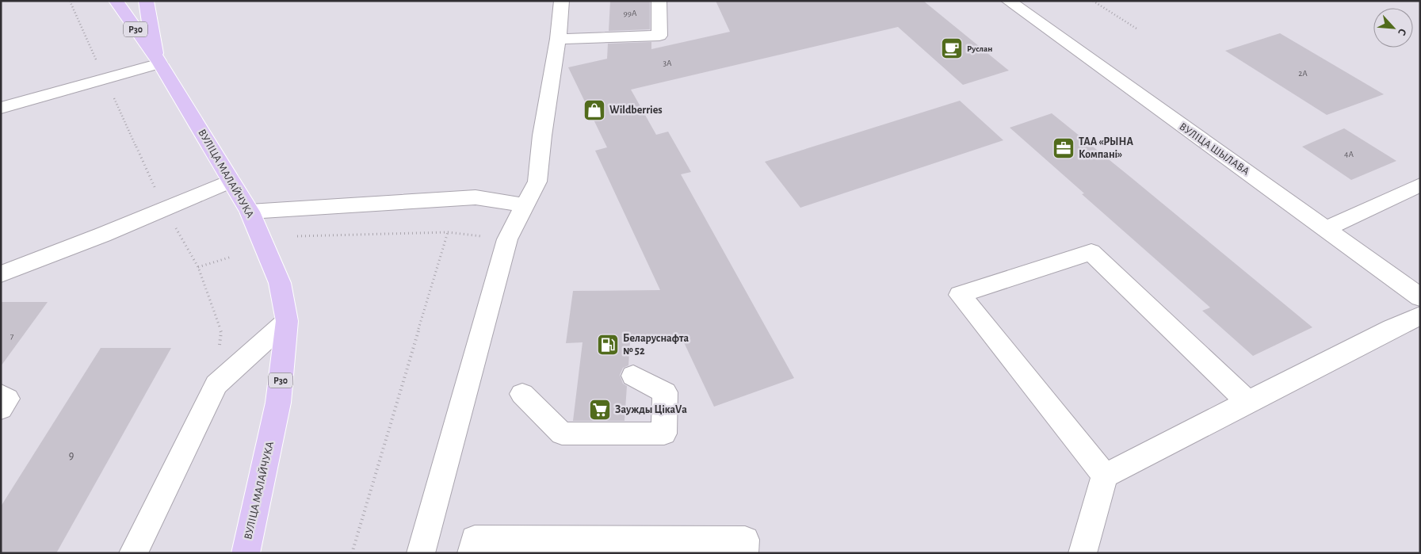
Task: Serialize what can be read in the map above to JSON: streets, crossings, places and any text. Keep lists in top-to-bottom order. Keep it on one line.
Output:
{"streets":{"main road":["Р30","ВУЛІЦА МАЛАЙЧУКА"],"street":["ВУЛІЦА ШЫЛАВА"]},"places":{"cafe":["Руслан"],"shop":["Wildberries"],"office":["ТАА «РЫНА Компані»"],"fuel station":["Беларуснафта № 52"],"supermarket":["Заужды ЦікаVа"]},"house_numbers":["99А","3А","2А","4А","7","9"],"north":"bottom right"}
